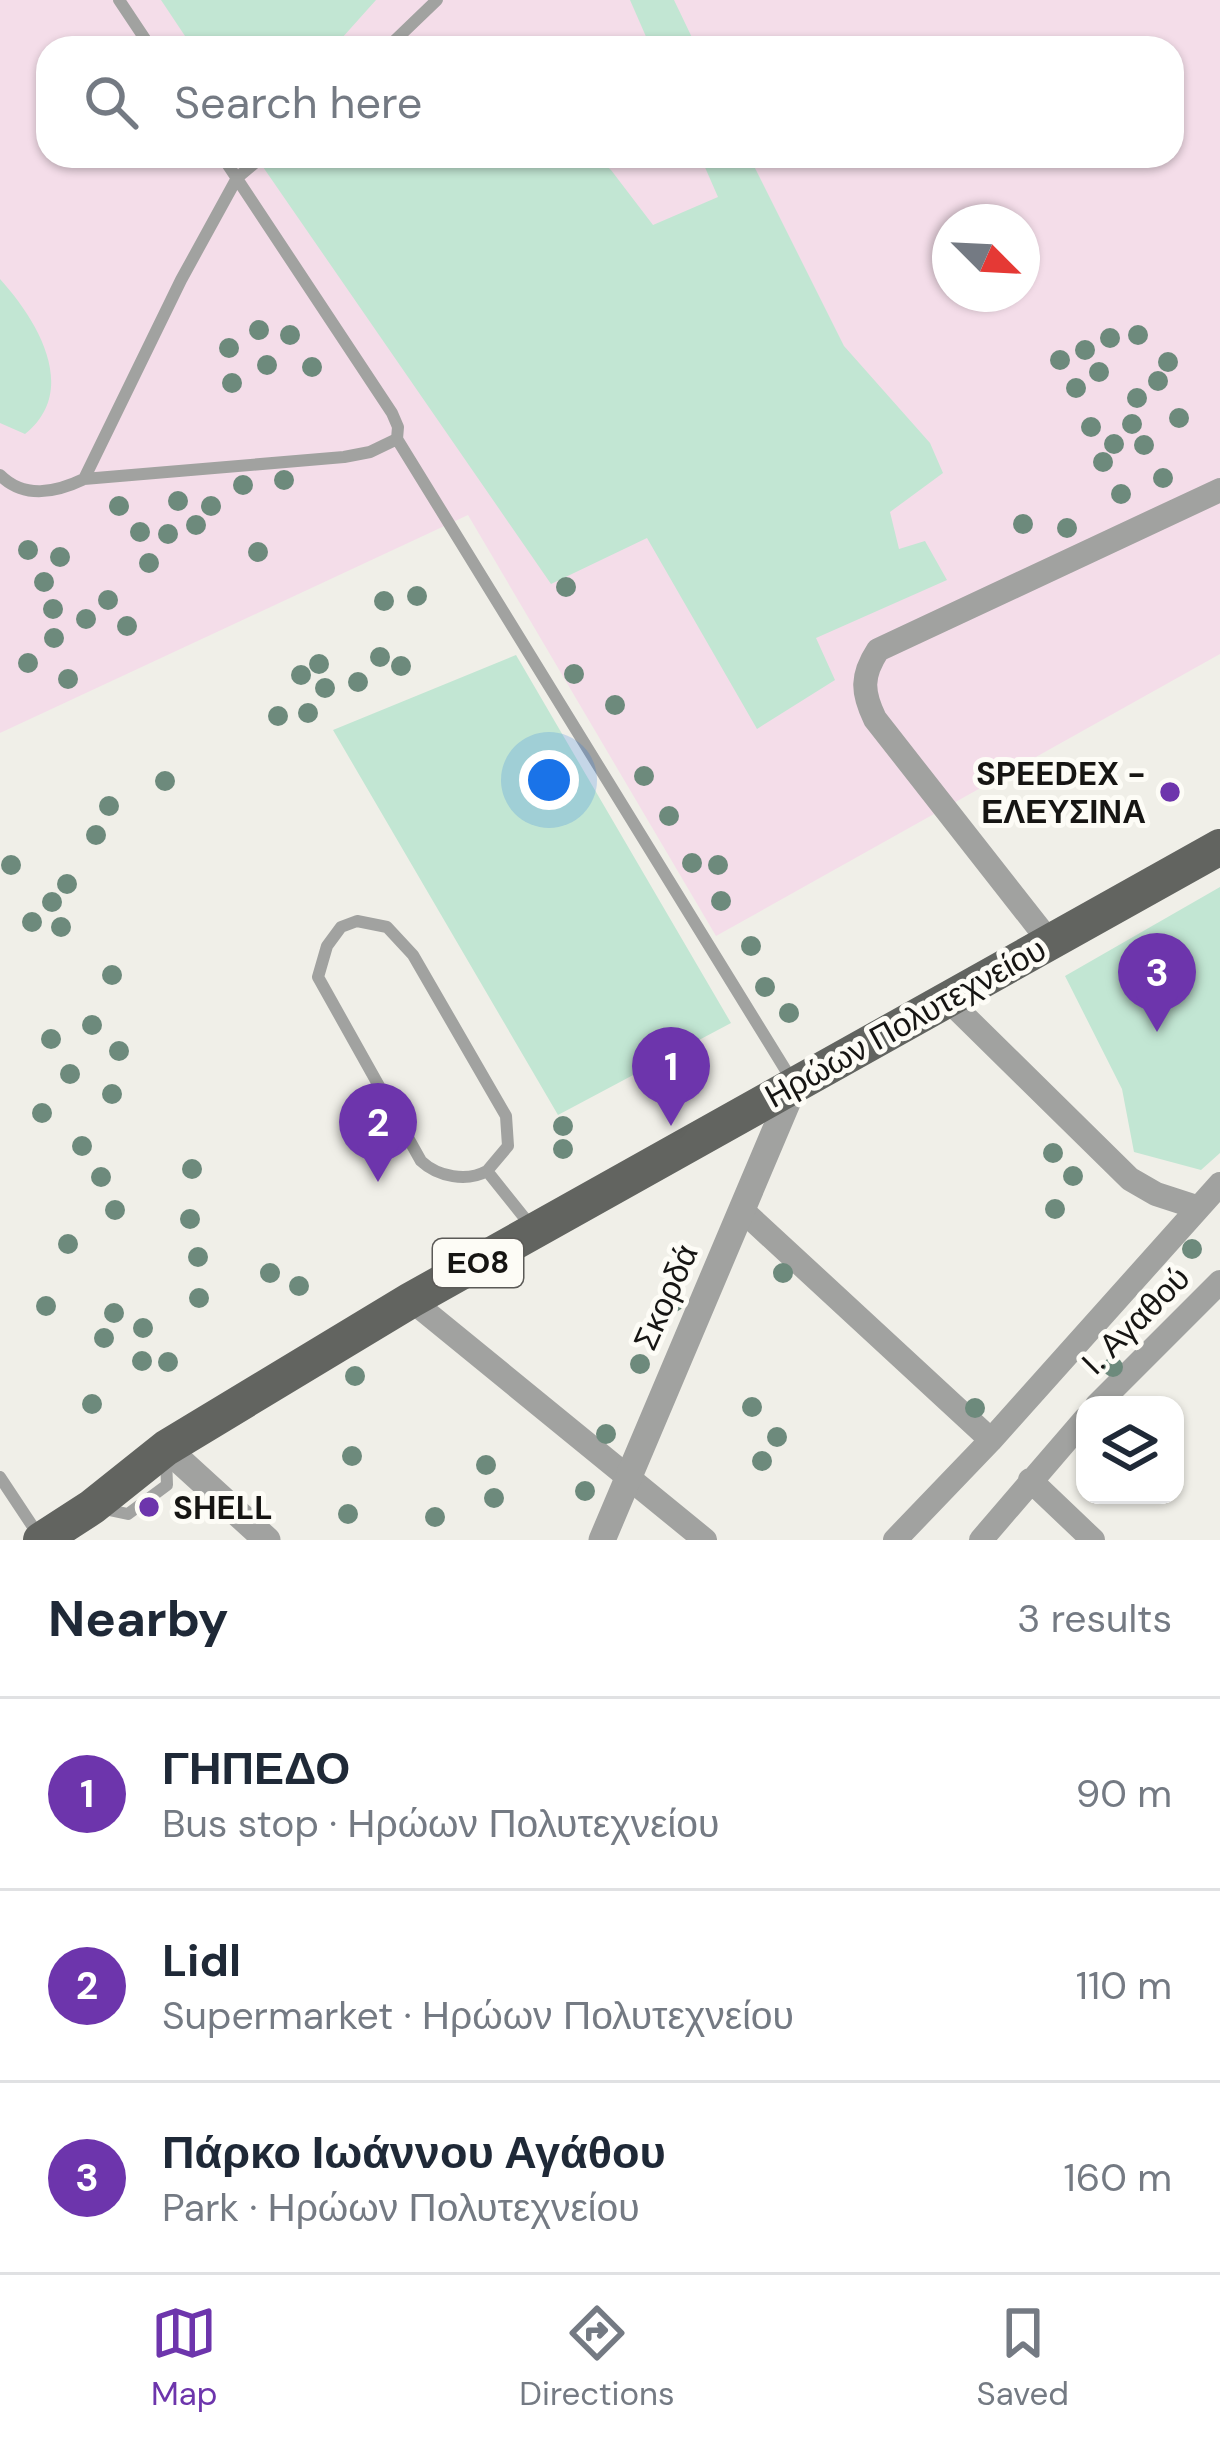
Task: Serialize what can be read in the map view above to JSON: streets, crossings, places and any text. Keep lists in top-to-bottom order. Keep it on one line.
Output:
{"streets":{"main road":["Ηρώων Πολυτεχνείου","ΕΟ8"],"street":["Σκορδά","Ι. Αγαθού"]},"crossings":[["Ηρώων Πολυτεχνείου","Σκορδά"]],"places":["SPEEDEX - ΕΛΕΥΣΙΝΑ","SHELL"],"north":"bottom right","page":{"search":"Search here","pins":["3","1","2"],"heading":["Nearby","3 results"],"list":[{"mark":"1","name":"ΓΗΠΕΔΟ","note":"Bus stop · Ηρώων Πολυτεχνείου","value":"90 m"},{"mark":"2","name":"Lidl","note":"Supermarket · Ηρώων Πολυτεχνείου","value":"110 m"},{"mark":"3","name":"Πάρκο Ιωάννου Αγάθου","note":"Park · Ηρώων Πολυτεχνείου","value":"160 m"}],"nav":["Map","Directions","Saved"]}}
